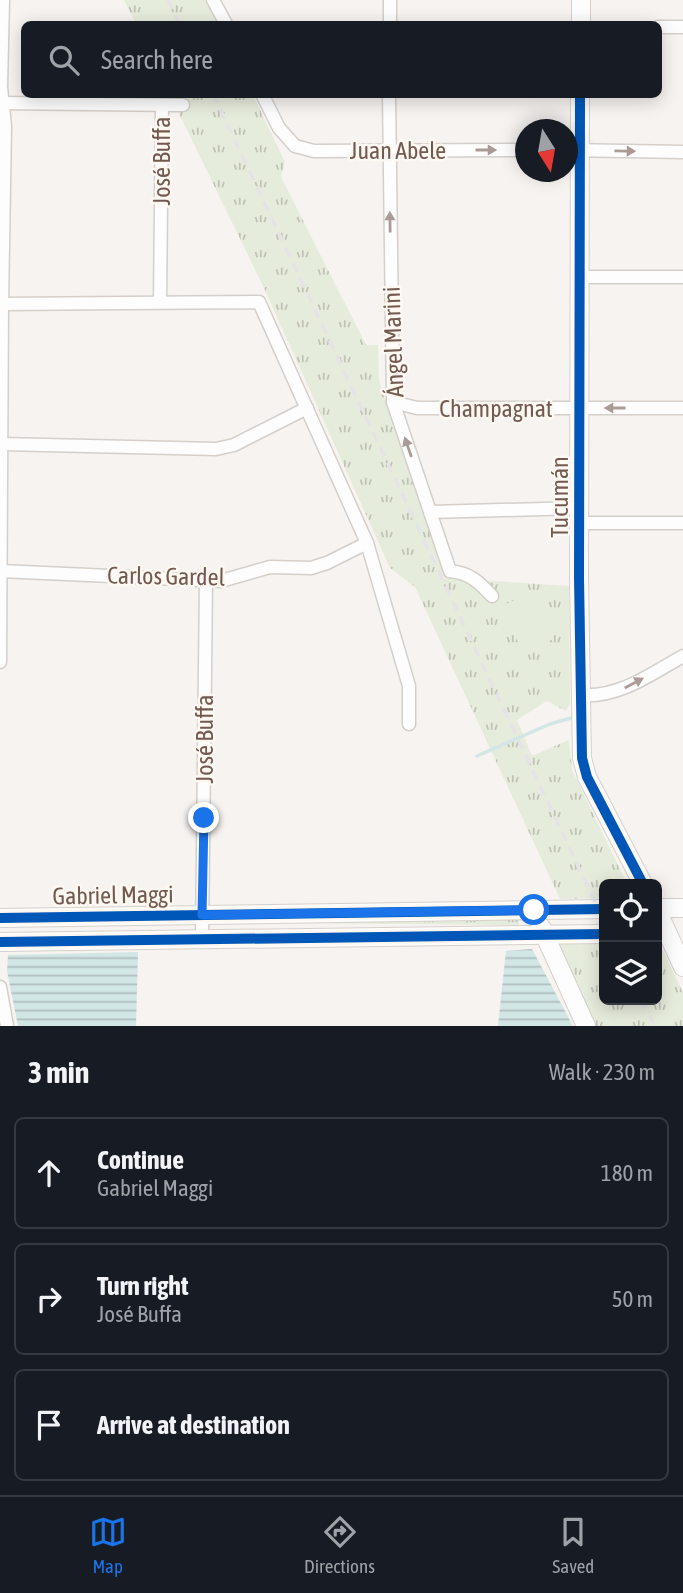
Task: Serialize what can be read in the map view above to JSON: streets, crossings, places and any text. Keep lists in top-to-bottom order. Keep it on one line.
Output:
{"streets":{"street":["Juan Abele","José Buffa","Ángel Marini","Champagnat","Tucumán","Carlos Gardel","Gabriel Maggi"]},"crossings":[["Juan Abele","Ángel Marini"],["José Buffa","Carlos Gardel"],["José Buffa","Gabriel Maggi"],["Ángel Marini","Champagnat"],["Champagnat","Tucumán"]],"one_way":["Juan Abele","Champagnat"],"north":"bottom","page":{"search":"Search here","heading":["3 min","Walk · 230 m"],"list":[["Continue","Gabriel Maggi","180 m"],["Turn right","José Buffa","50 m"],"Arrive at destination"],"nav":["Map","Directions","Saved"]}}
